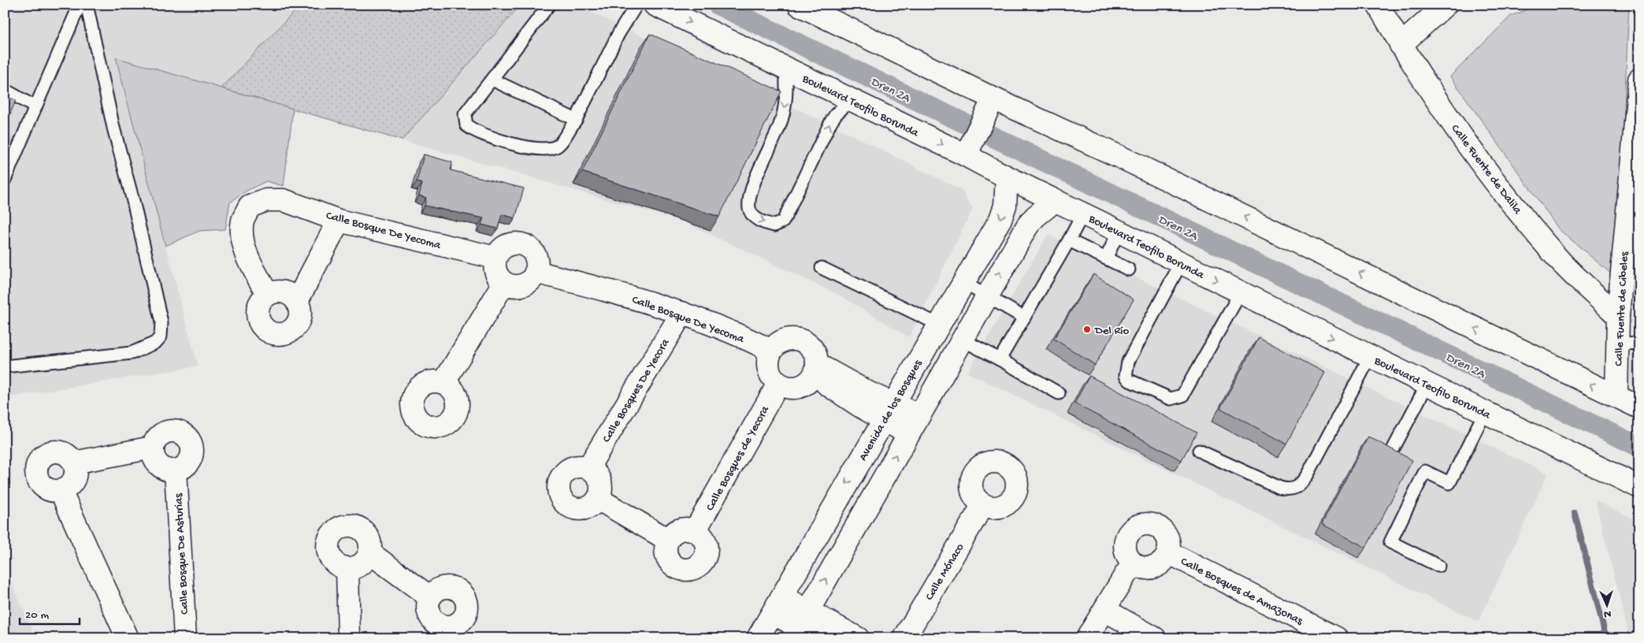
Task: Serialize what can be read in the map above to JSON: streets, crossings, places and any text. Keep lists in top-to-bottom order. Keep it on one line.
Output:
{"streets":{"street":["Boulevard Teofilo Borunda","Calle Fuente de Dalila","Calle Bosque De Yecoma","Calle Fuente de Cibeles","Calle Bosques De Yecora","Avenida de los Bosques","Calle Bosques de Yecora","Calle Bosque De Asturias","Calle Mónaco","Calle Bosques de Amazonas"]},"crossings":[["Boulevard Teofilo Borunda","Avenida de los Bosques"],["Calle Fuente de Dalila","Calle Fuente de Cibeles"],["Calle Bosque De Yecoma","Calle Bosques De Yecora"],["Calle Bosque De Yecoma","Calle Bosques de Yecora"]],"water":["Dren 2A"],"places":["Del Río"],"scale_bar":"20 m","north":"bottom"}
